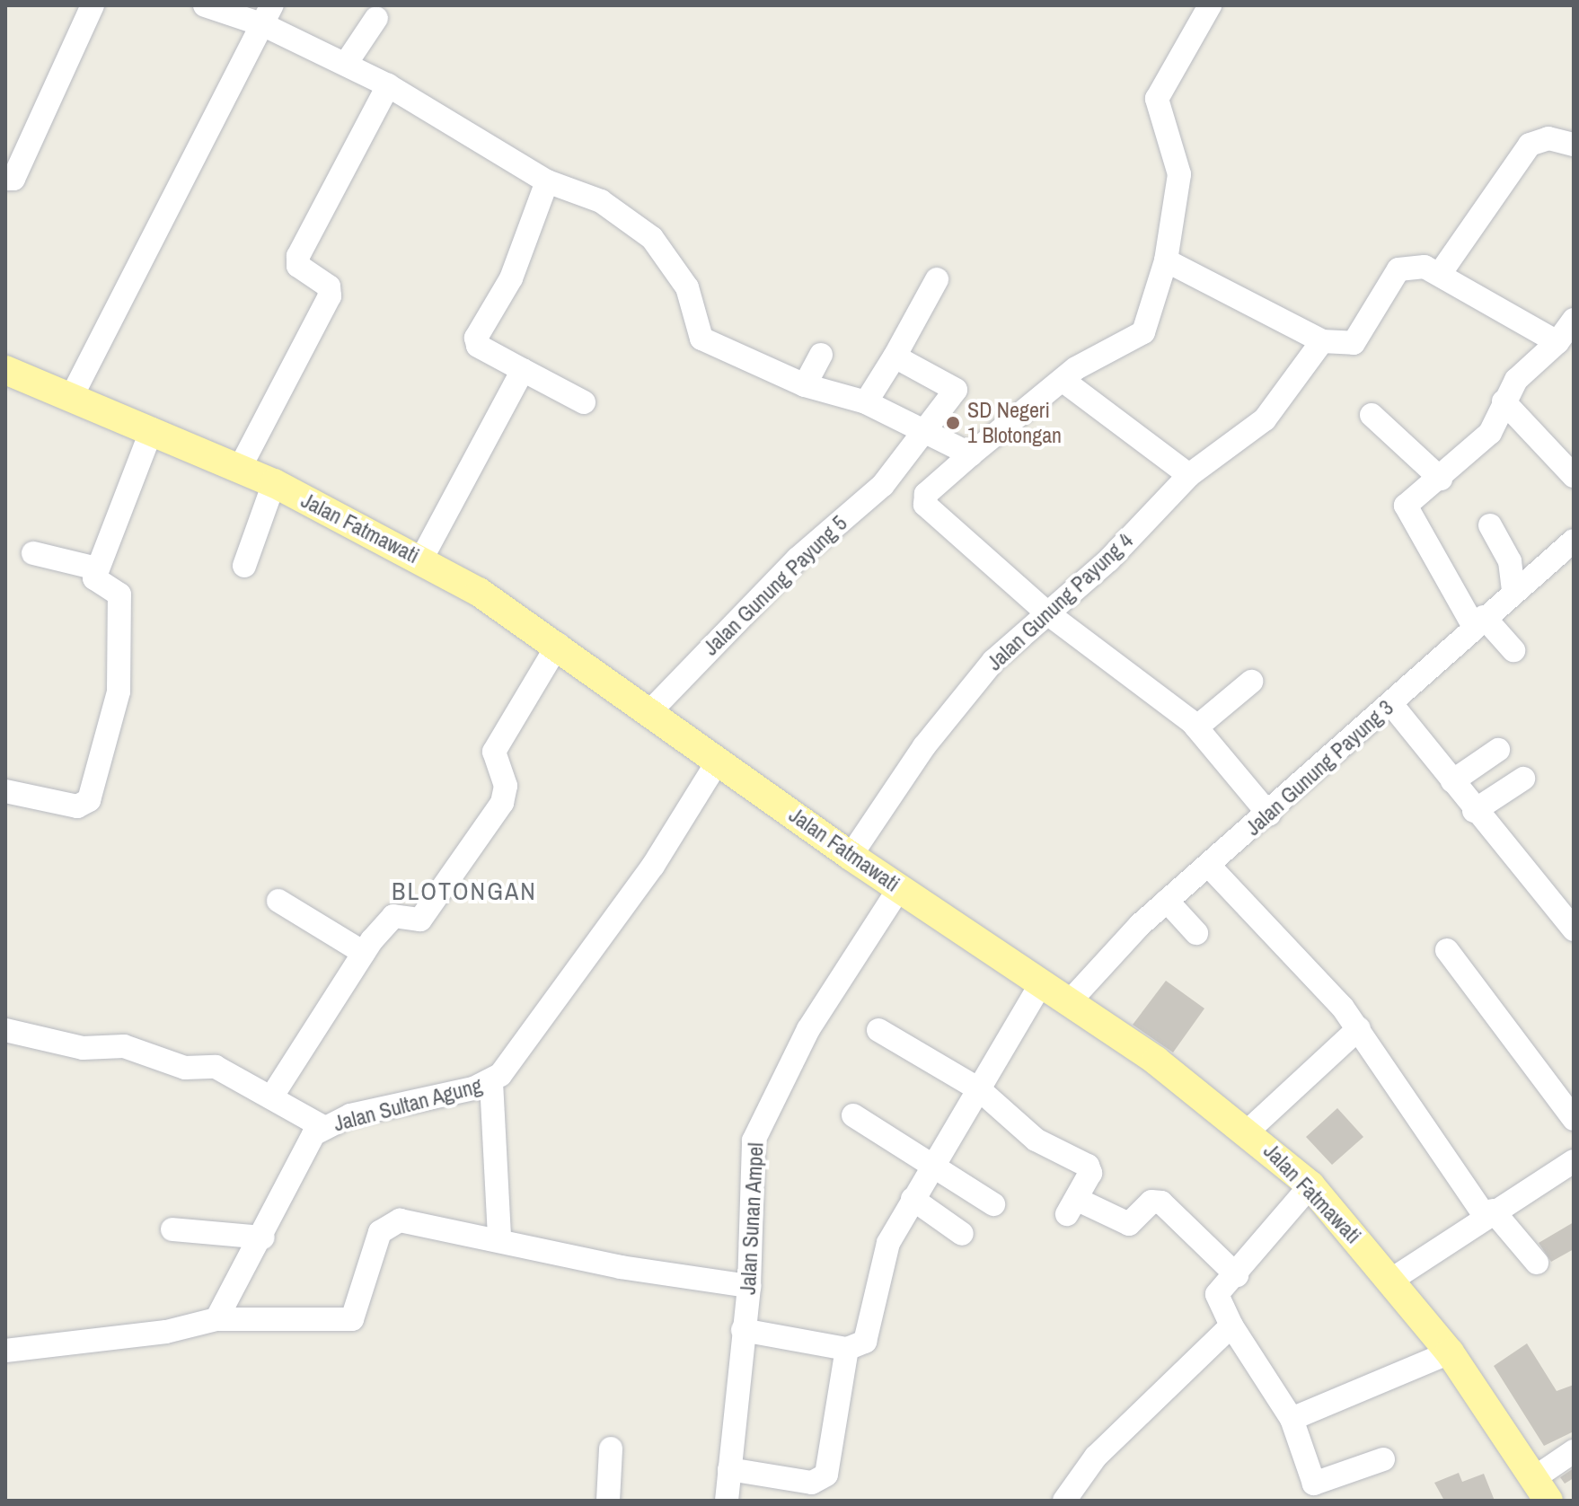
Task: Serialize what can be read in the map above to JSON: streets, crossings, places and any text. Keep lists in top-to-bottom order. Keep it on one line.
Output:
{"streets":{"main road":["Jalan Fatmawati"],"street":["Jalan Gunung Payung 5","Jalan Gunung Payung 4","Jalan Gunung Payung 3","Jalan Sultan Agung","Jalan Sunan Ampel"]},"crossings":[["Jalan Fatmawati","Jalan Gunung Payung 5"],["Jalan Fatmawati","Jalan Gunung Payung 4"],["Jalan Fatmawati","Jalan Gunung Payung 3"],["Jalan Fatmawati","Jalan Sultan Agung"],["Jalan Fatmawati","Jalan Sunan Ampel"]],"districts":["BLOTONGAN"],"places":["SD Negeri 1 Blotongan"]}
